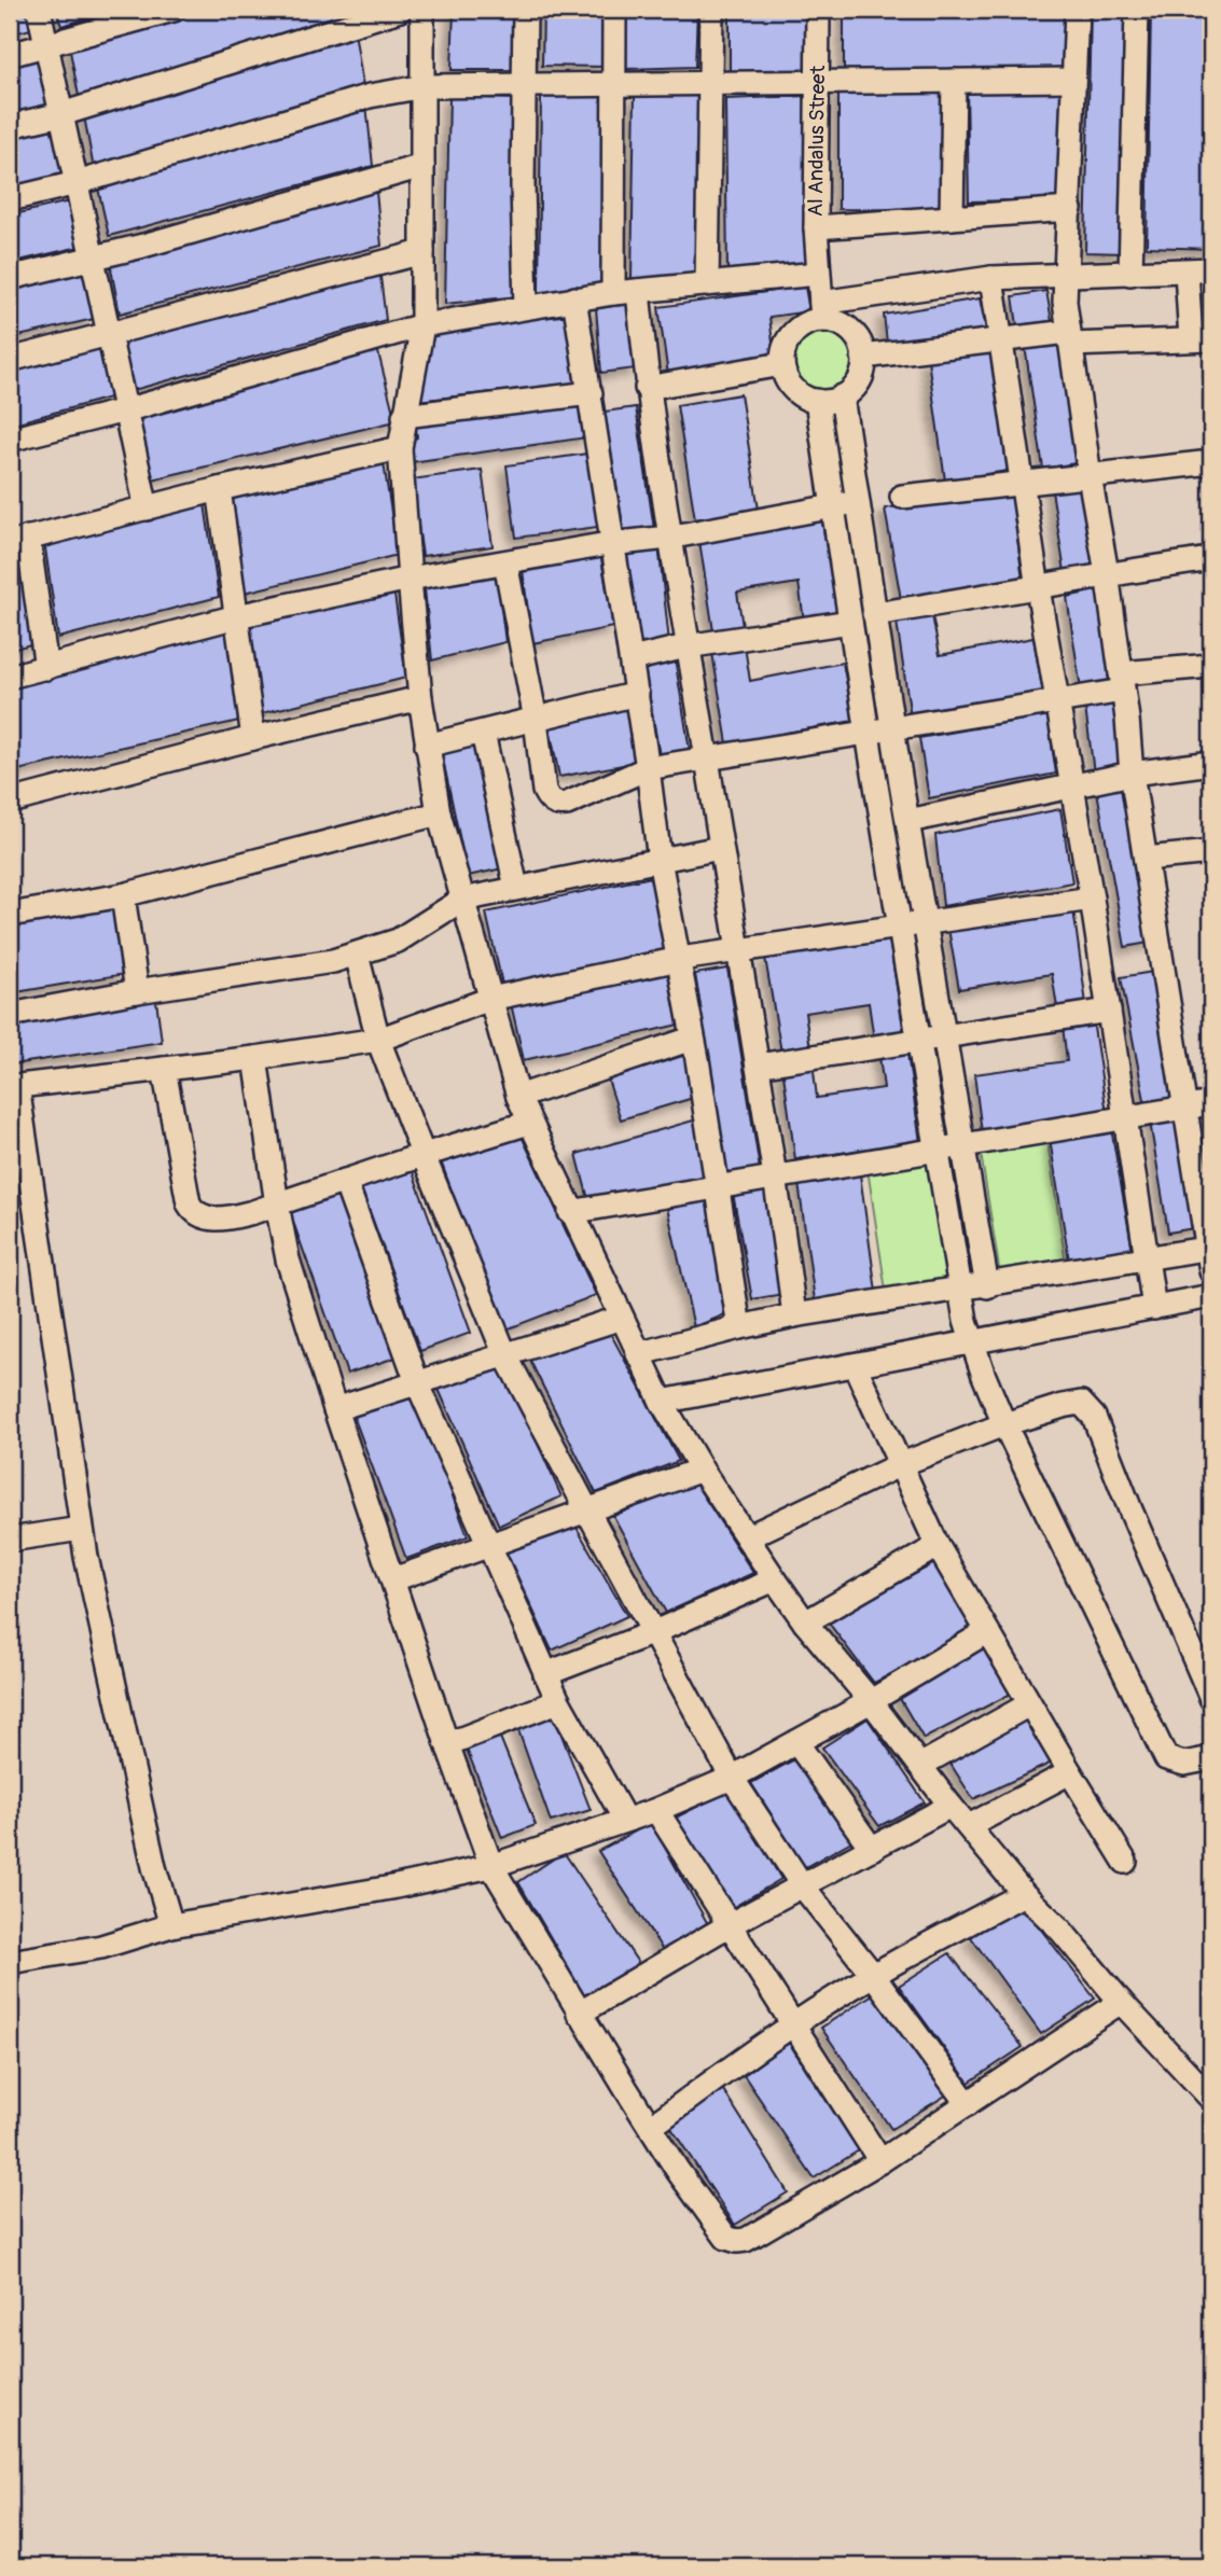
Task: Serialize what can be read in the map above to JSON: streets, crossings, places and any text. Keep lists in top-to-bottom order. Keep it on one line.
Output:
{"streets":{"street":["Al Andalus Street"]}}
